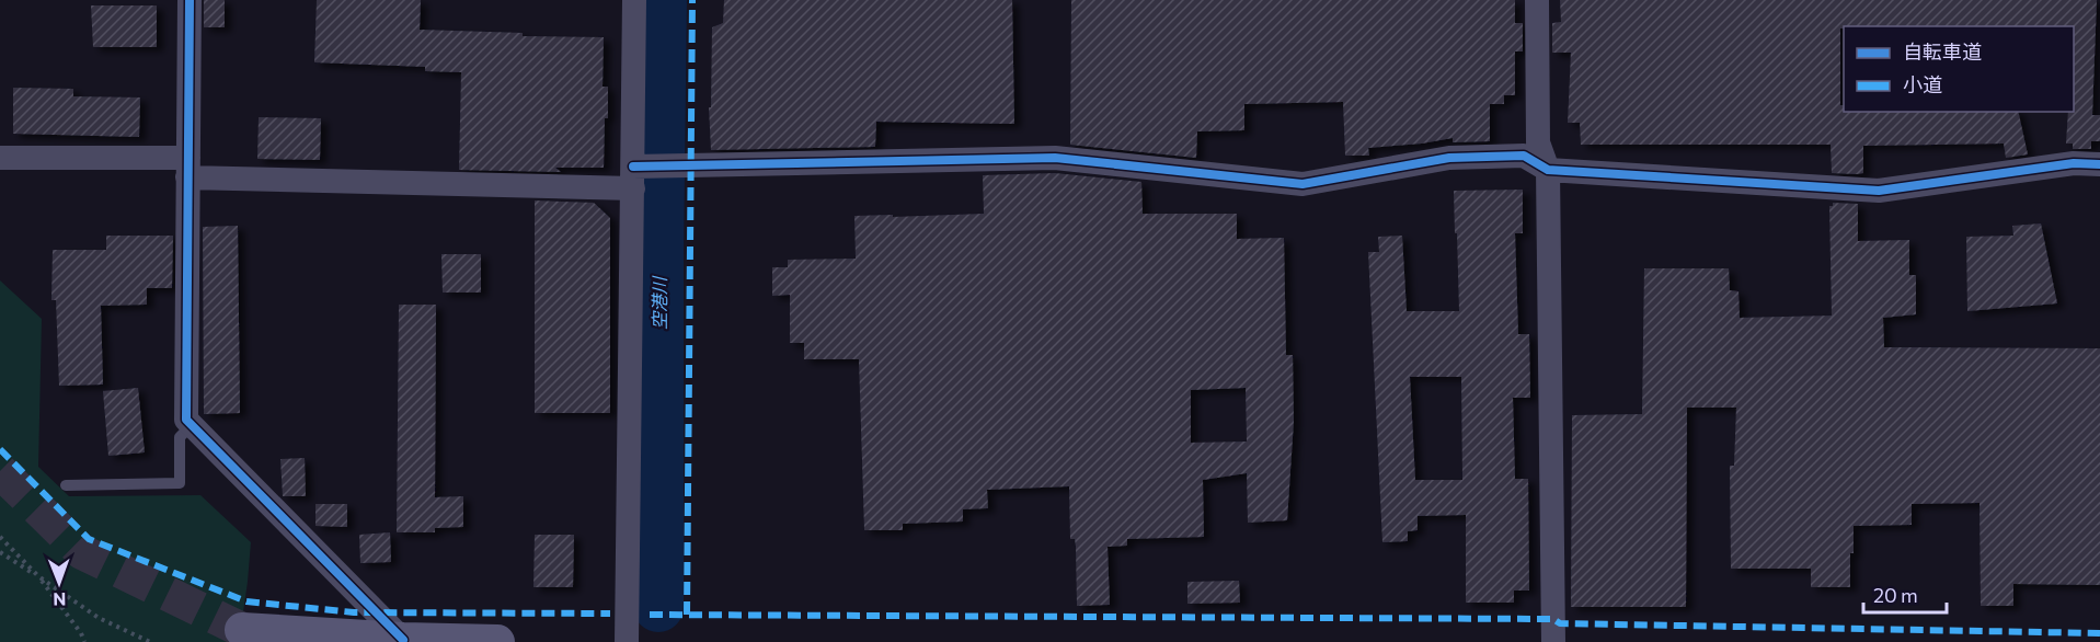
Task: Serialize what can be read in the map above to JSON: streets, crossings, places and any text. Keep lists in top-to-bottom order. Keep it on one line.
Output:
{"water":["空港川"],"legend":["自転車道","小道"],"scale_bar":"20 m","north":"bottom"}
